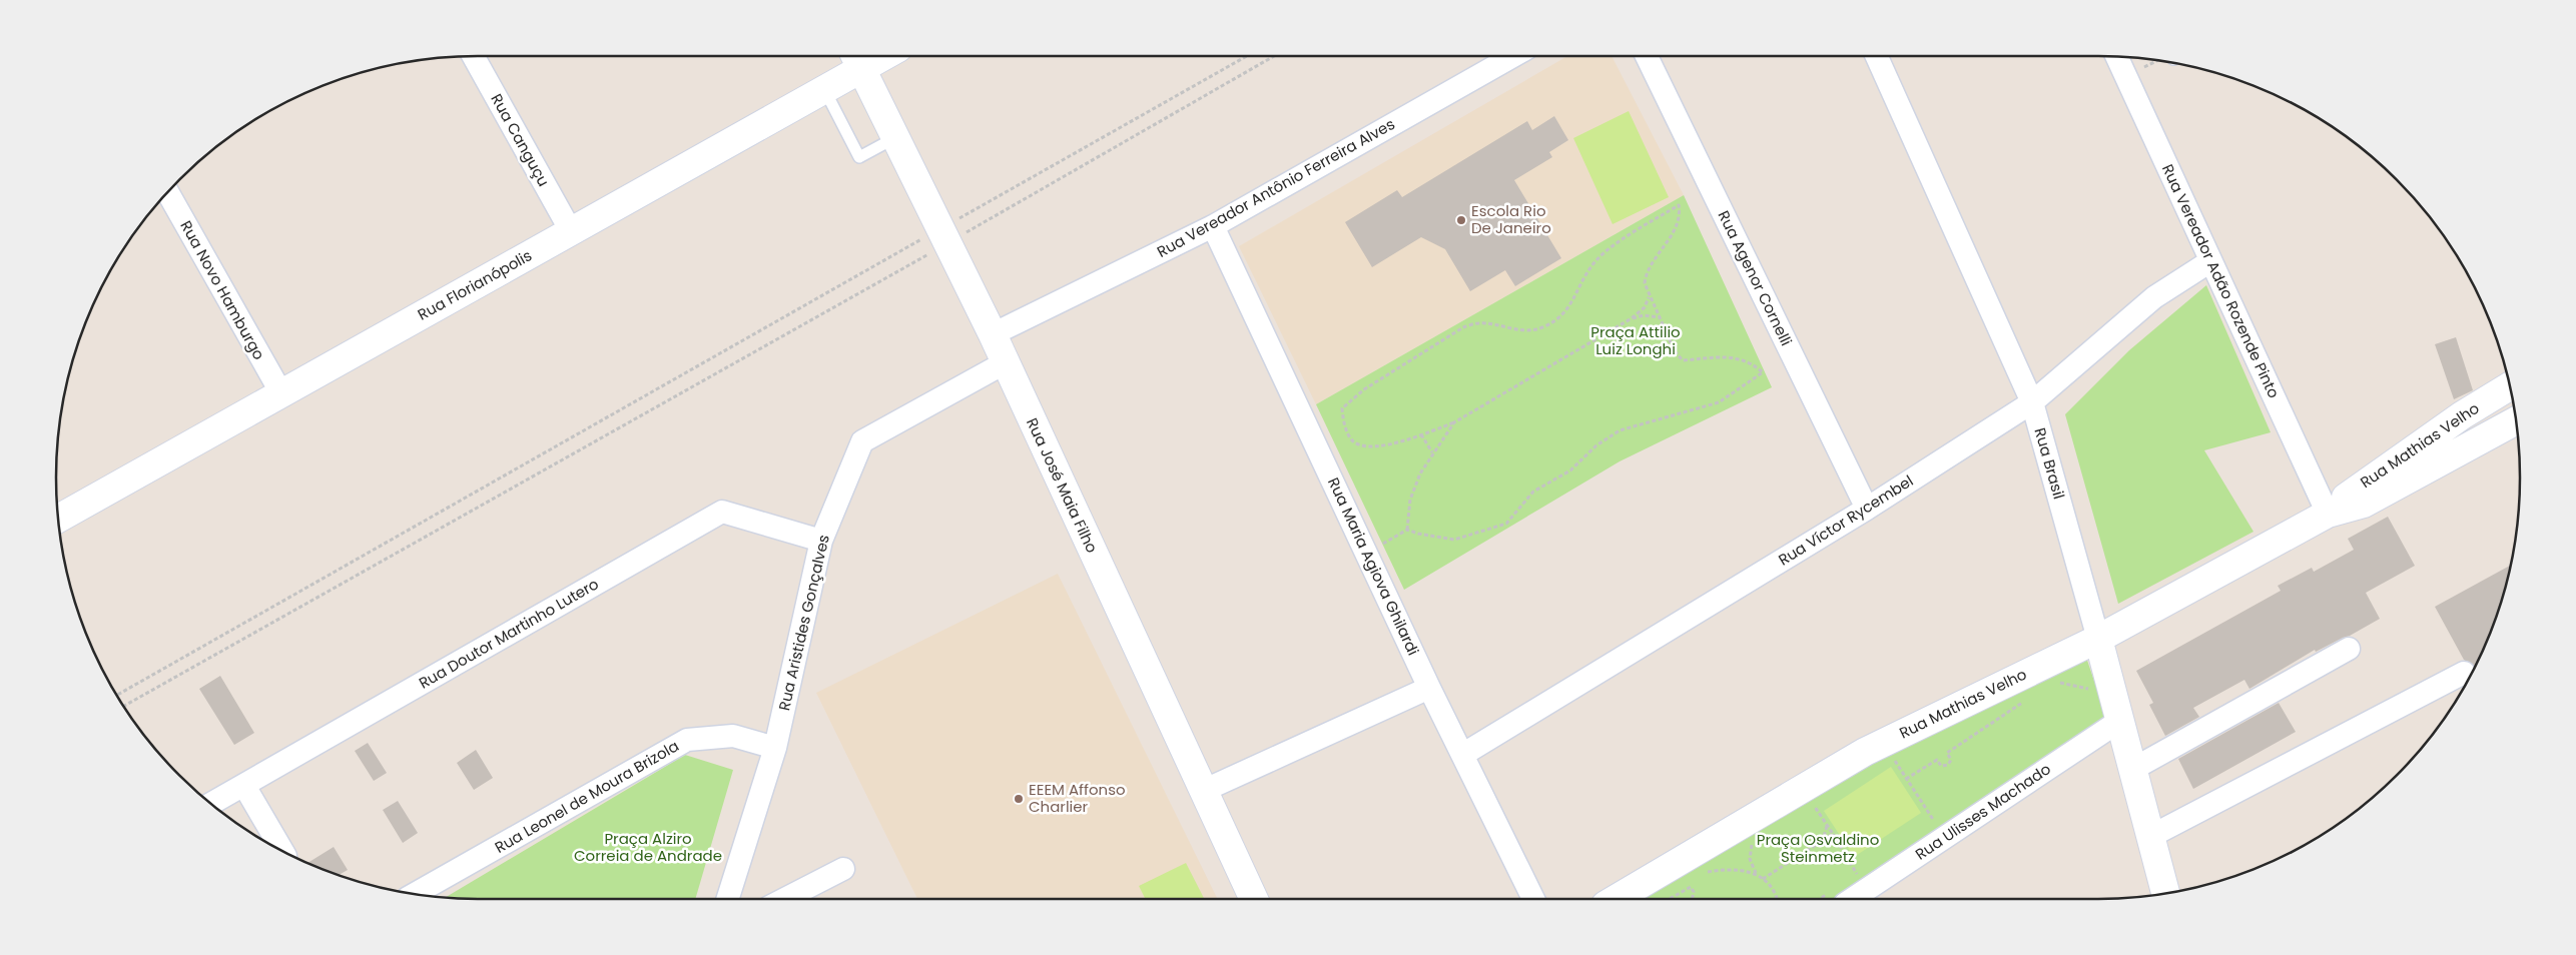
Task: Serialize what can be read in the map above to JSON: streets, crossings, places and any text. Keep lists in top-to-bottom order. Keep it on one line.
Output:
{"streets":{"street":["Rua Canguçu","Rua Vereador Antônio Ferreira Alves","Rua Agenor Cornelli","Rua Vereador Adão Rozende Pinto","Rua Florianópolis","Rua Novo Hamburgo","Rua Mathias Velho","Rua Brasil","Rua José Maia Filho","Rua Víctor Rycembel","Rua Maria Agiova Ghilardi","Rua Aristides Gonçalves","Rua Doutor Martinho Lutero","Rua Leonel de Moura Brizola","Rua Ulisses Machado"]},"crossings":[["Rua Canguçu","Rua Florianópolis"],["Rua Vereador Antônio Ferreira Alves","Rua José Maia Filho"],["Rua Vereador Antônio Ferreira Alves","Rua Maria Agiova Ghilardi"],["Rua Agenor Cornelli","Rua Víctor Rycembel"],["Rua Vereador Adão Rozende Pinto","Rua Mathias Velho"],["Rua Vereador Adão Rozende Pinto","Rua Víctor Rycembel"],["Rua Florianópolis","Rua Novo Hamburgo"],["Rua Florianópolis","Rua José Maia Filho"],["Rua Mathias Velho","Rua Brasil"],["Rua Brasil","Rua Víctor Rycembel"],["Rua Brasil","Rua Ulisses Machado"],["Rua José Maia Filho","Rua Aristides Gonçalves"],["Rua Víctor Rycembel","Rua Maria Agiova Ghilardi"],["Rua Aristides Gonçalves","Rua Doutor Martinho Lutero"],["Rua Aristides Gonçalves","Rua Leonel de Moura Brizola"]],"parks":["Praça Attilio Luiz Longhi","Praça Alziro Correia de Andrade","Praça Osvaldino Steinmetz"],"places":["Escola Rio De Janeiro","EEEM Affonso Charlier"]}
